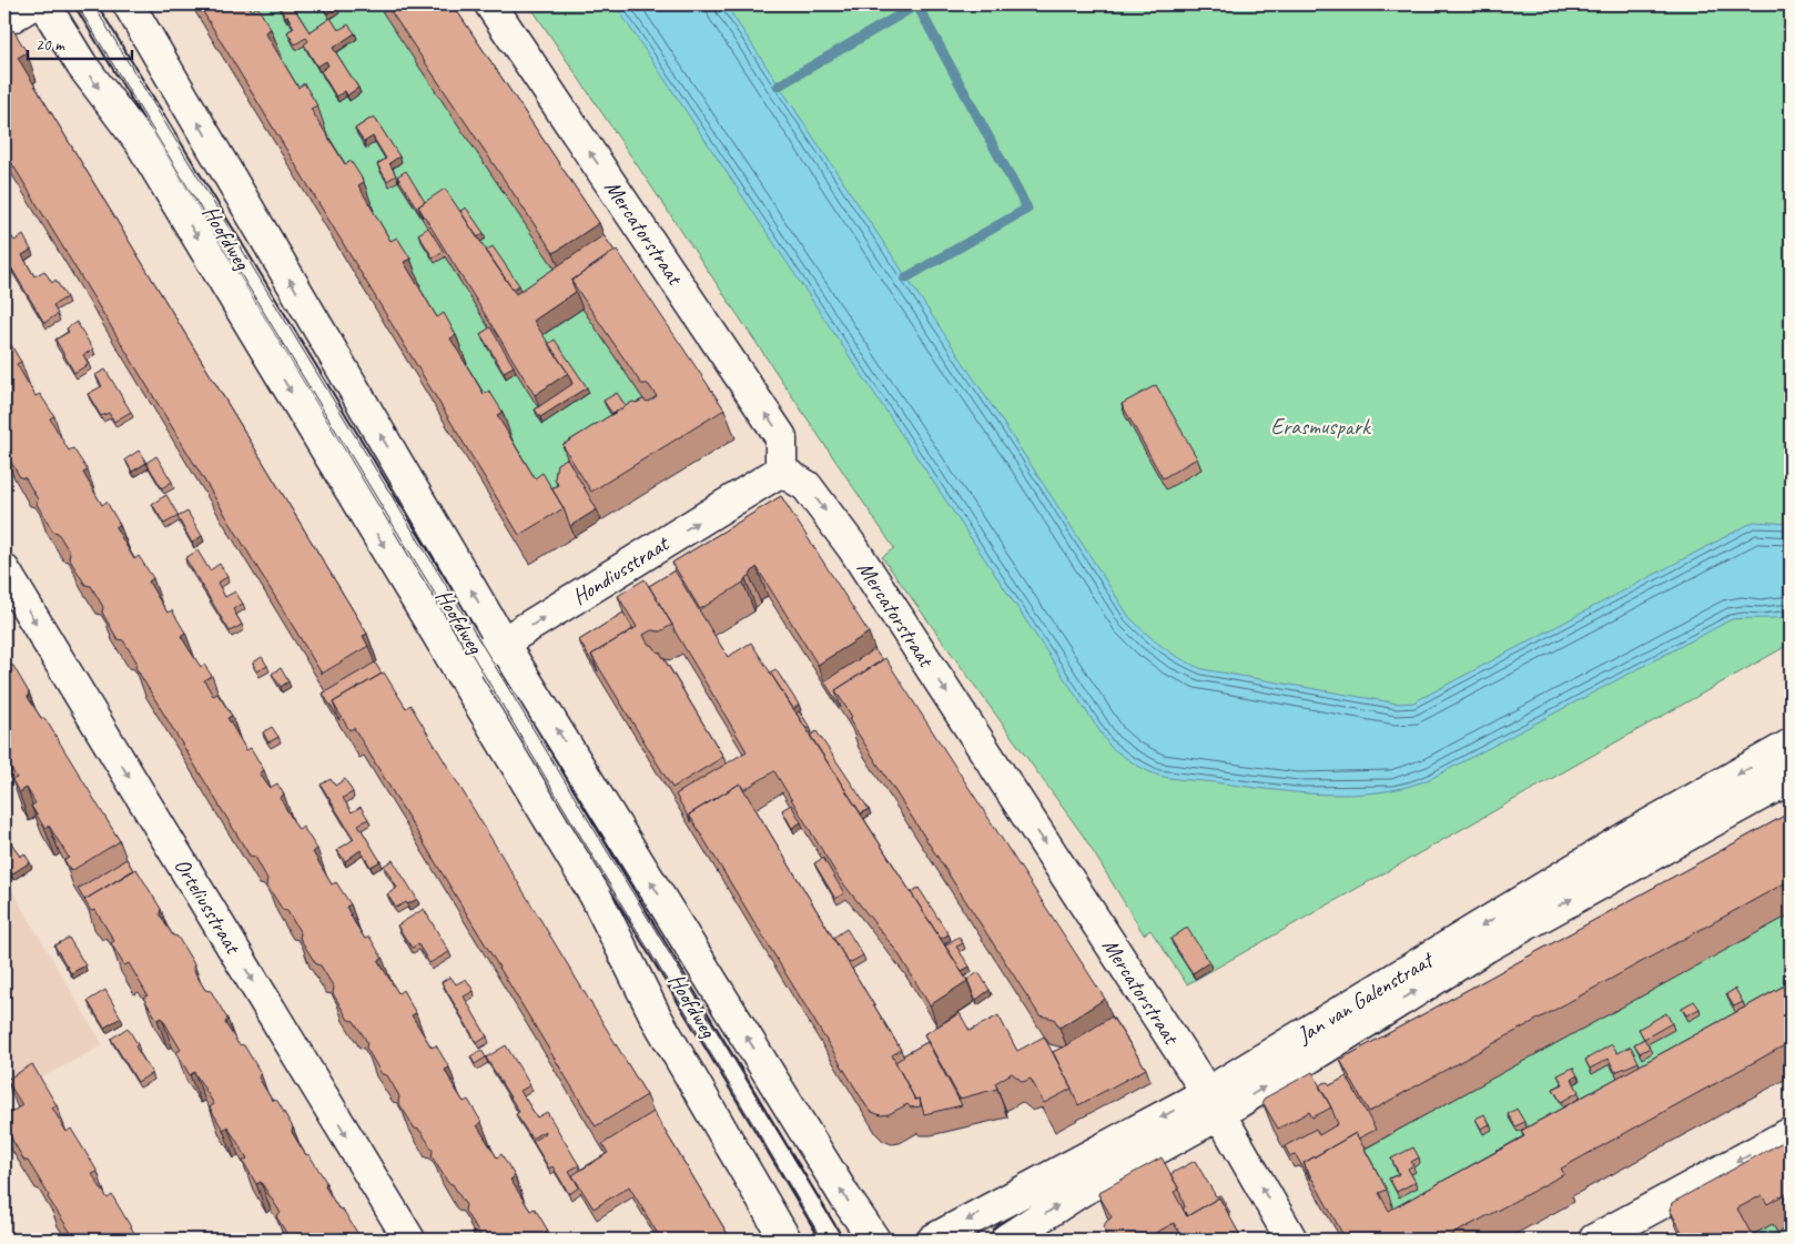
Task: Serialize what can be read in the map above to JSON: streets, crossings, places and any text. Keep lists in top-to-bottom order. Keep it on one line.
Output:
{"streets":{"street":["Mercatorstraat","Hoofdweg","Hondiusstraat","Orteliusstraat","Jan van Galenstraat"]},"crossings":[["Mercatorstraat","Hondiusstraat"],["Mercatorstraat","Jan van Galenstraat"],["Hoofdweg","Hondiusstraat"]],"one_way":["Hondiusstraat","Orteliusstraat"],"parks":["Erasmuspark"],"scale_bar":"20 m"}
